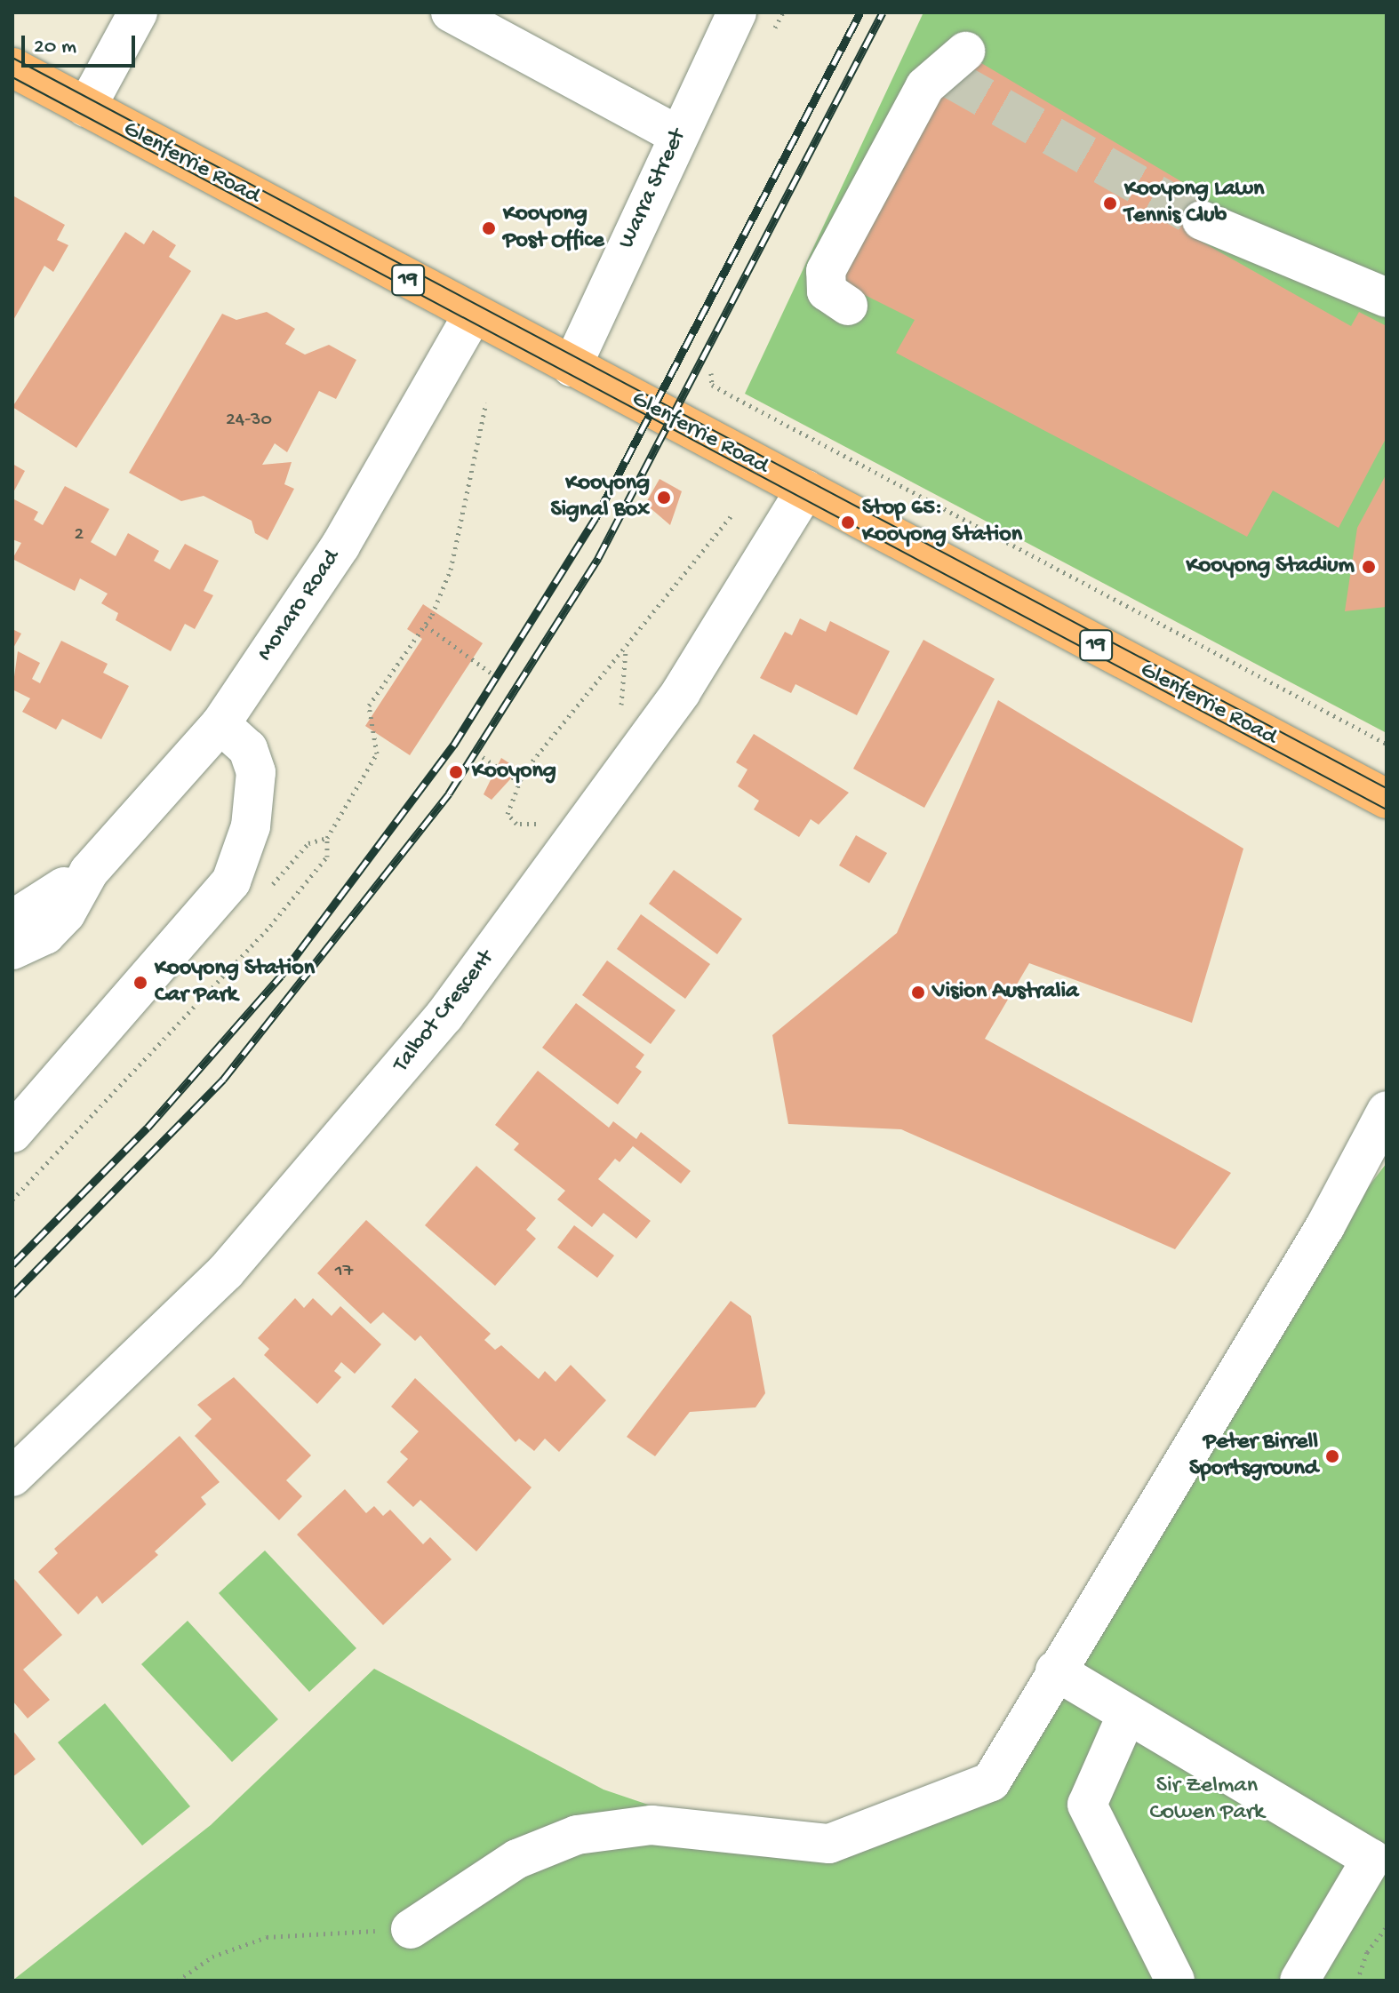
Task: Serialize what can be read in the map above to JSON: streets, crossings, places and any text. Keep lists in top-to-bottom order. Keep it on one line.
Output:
{"streets":{"main road":["Glenferrie Road","19"],"street":["Warra Street","Monaro Road","Talbot Crescent"]},"crossings":[["Glenferrie Road","Warra Street"],["Glenferrie Road","Monaro Road"],["Glenferrie Road","Talbot Crescent"]],"parks":["Sir Zelman Cowen Park"],"places":["Kooyong Lawn Tennis Club","Kooyong Post Office","Kooyong Signal Box","Stop 65: Kooyong Station","Kooyong Stadium","Kooyong","Kooyong Station Car Park","Vision Australia","Peter Birrell Sportsground"],"house_numbers":["24-30","2","17"],"scale_bar":"20 m"}
